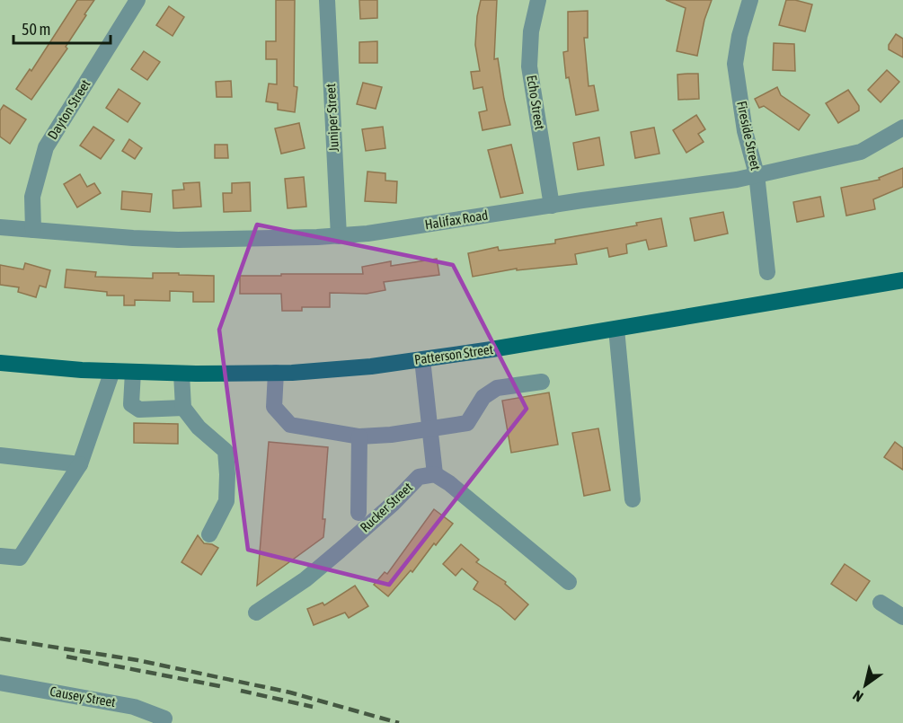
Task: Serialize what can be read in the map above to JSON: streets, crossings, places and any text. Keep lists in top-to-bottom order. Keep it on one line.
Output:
{"streets":{"main road":["Patterson Street"],"street":["Echo Street","Dayton Street","Juniper Street","Fireside Street","Halifax Road","Rucker Street","Causey Street"]},"crossings":[["Echo Street","Halifax Road"],["Dayton Street","Halifax Road"],["Juniper Street","Halifax Road"],["Fireside Street","Halifax Road"]],"scale_bar":"50 m","north":"bottom left"}
